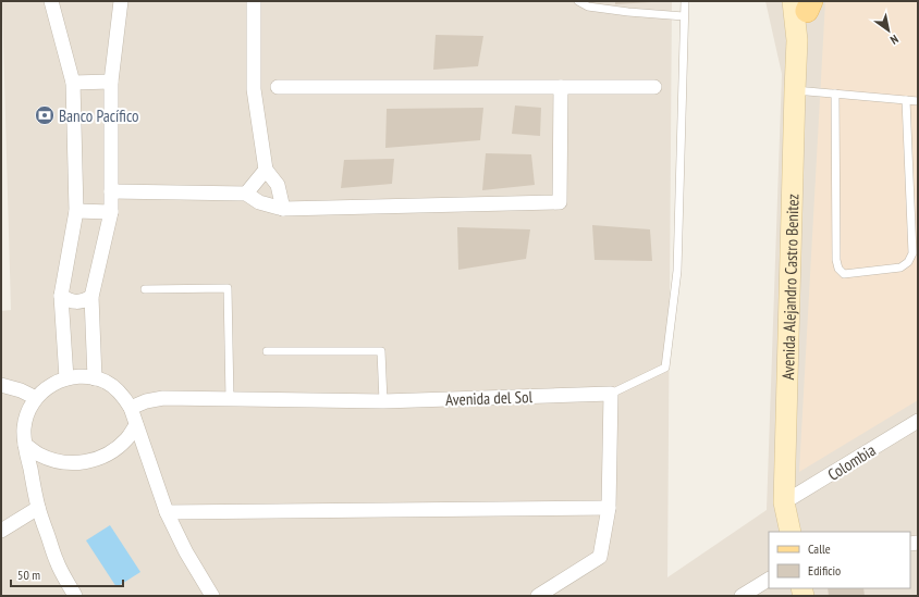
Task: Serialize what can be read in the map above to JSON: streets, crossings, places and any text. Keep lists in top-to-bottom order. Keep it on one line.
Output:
{"streets":{"street":["Avenida Alejandro Castro Benitez","Avenida del Sol","Colombia"]},"crossings":[["Avenida Alejandro Castro Benitez","Colombia"]],"places":{"bank":["Banco Pacífico"]},"legend":["Calle","Edificio"],"scale_bar":"50 m","north":"bottom right"}
